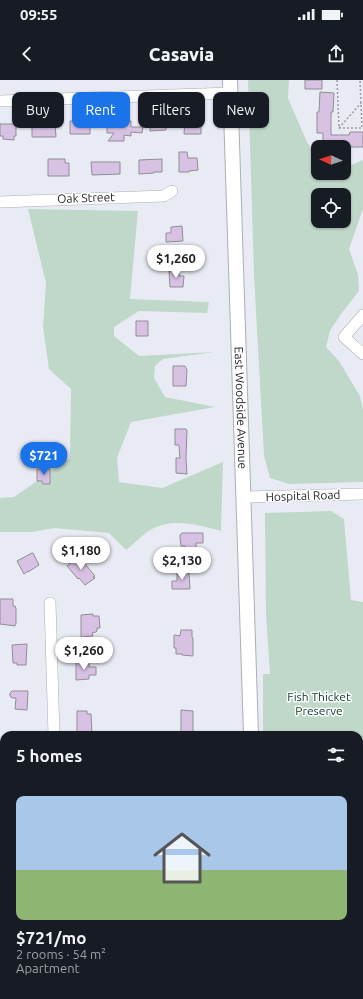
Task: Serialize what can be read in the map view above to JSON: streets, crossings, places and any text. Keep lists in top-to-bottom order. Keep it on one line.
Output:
{"streets":{"main road":["East Woodside Avenue"],"street":["Oak Street","Hospital Road"]},"crossings":[["East Woodside Avenue","Hospital Road"]],"parks":["Fish Thicket Preserve"],"north":"left","page":{"status":"09:55","header":"Casavia","chip":["Buy","Rent","Filters","New"],"price":["$1,260","$721","$1,180","$2,130","$1,260"],"heading":"5 homes","list":[{"name":"$721/mo","note":"2 rooms · 54 m² · Apartment"}]}}
